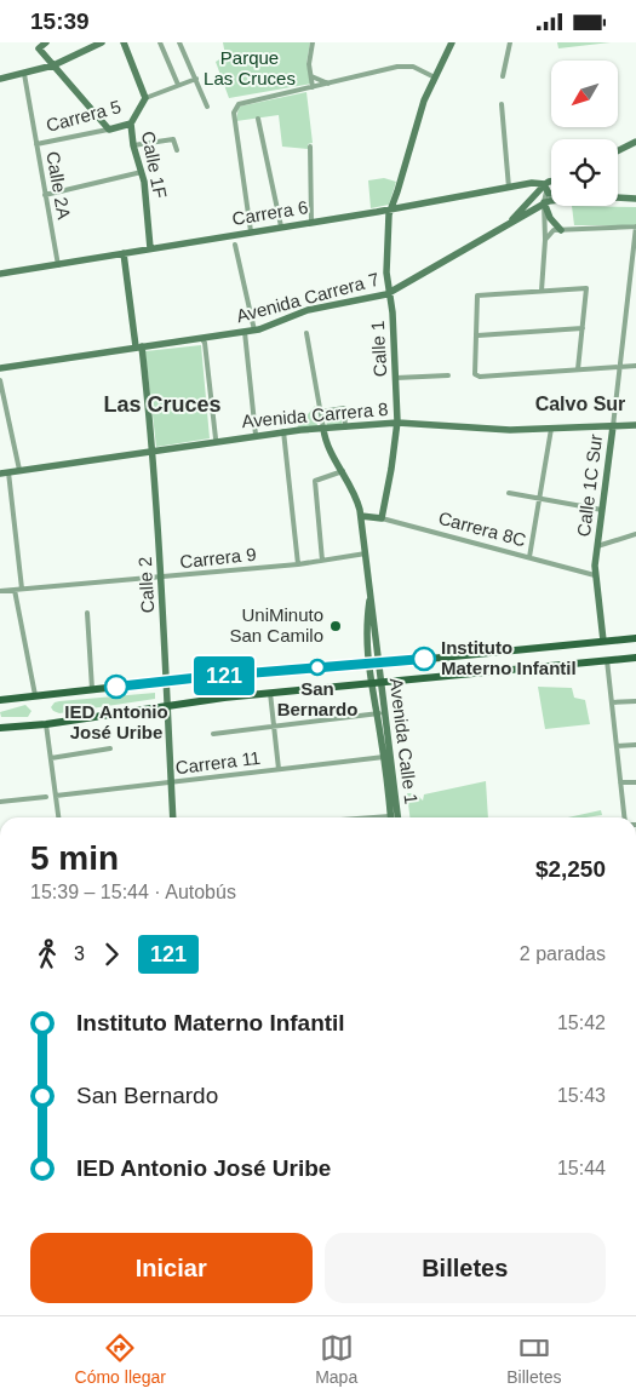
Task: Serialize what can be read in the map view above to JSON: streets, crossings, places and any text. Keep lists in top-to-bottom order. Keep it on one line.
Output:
{"streets":{"street":["Carrera 5","Calle 1F","Calle 2A","Carrera 6","Avenida Carrera 7","Calle 1","Avenida Carrera 8","Calle 1C Sur","Carrera 8C","Carrera 9","Calle 2","Avenida Calle 1","Carrera 11"]},"crossings":[["Carrera 5","Calle 1F"],["Carrera 5","Calle 2A"],["Calle 1F","Carrera 6"],["Calle 2A","Carrera 6"],["Carrera 6","Calle 1"],["Carrera 6","Calle 2"],["Avenida Carrera 7","Calle 1"],["Avenida Carrera 7","Calle 2"],["Calle 1","Avenida Carrera 8"],["Calle 1","Carrera 8C"],["Avenida Carrera 8","Calle 1C Sur"],["Avenida Carrera 8","Calle 2"],["Calle 1C Sur","Carrera 8C"],["Carrera 9","Calle 2"],["Calle 2","Carrera 11"],["Avenida Calle 1","Carrera 11"]],"districts":["Calvo Sur","Las Cruces"],"parks":["Parque Las Cruces"],"places":["UniMinuto San Camilo","Instituto Materno Infantil","San Bernardo","IED Antonio José Uribe"],"lines":["bus line 121"],"north":"bottom left","page":{"status":"15:39","on_map":"121","heading":["5 min","15:39 – 15:44 · Autobús","$2,250"],"legs":["3","121","2 paradas"],"list":[{"name":"Instituto Materno Infantil","value":"15:42"},{"name":"San Bernardo","value":"15:43"},{"name":"IED Antonio José Uribe","value":"15:44"}],"buttons":["Iniciar","Billetes"],"tabs":["Cómo llegar","Mapa","Billetes"]}}
